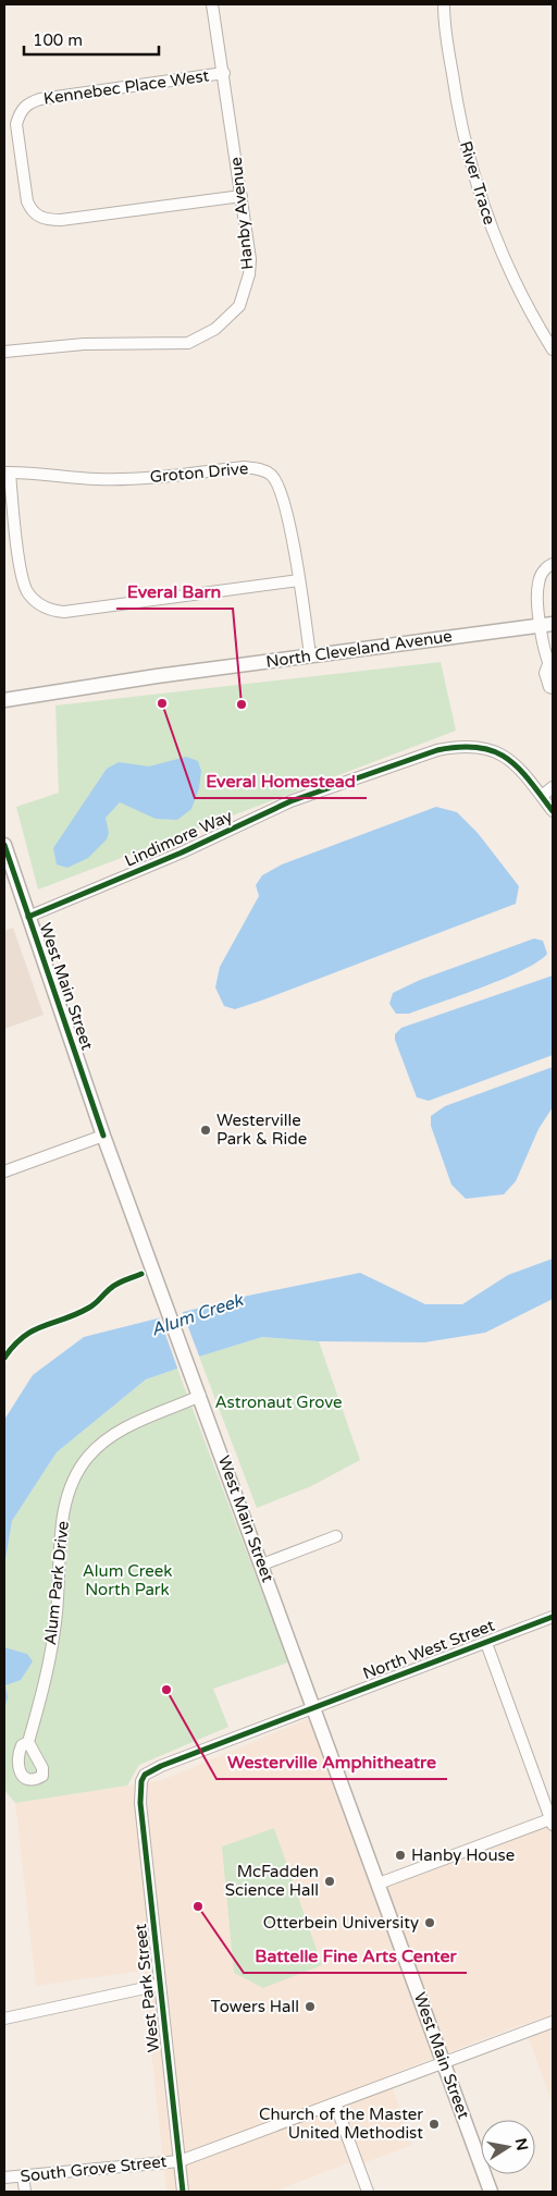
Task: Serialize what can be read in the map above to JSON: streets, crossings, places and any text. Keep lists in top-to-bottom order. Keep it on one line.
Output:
{"streets":{"main road":["North Cleveland Avenue","West Main Street"],"street":["Kennebec Place West","River Trace","Hanby Avenue","Groton Drive","Lindimore Way","Alum Park Drive","North West Street","West Park Street","South Grove Street"]},"crossings":[["Kennebec Place West","Hanby Avenue"],["Groton Drive","North Cleveland Avenue"],["Lindimore Way","West Main Street"],["West Main Street","Alum Park Drive"],["West Main Street","North West Street"],["West Main Street","South Grove Street"],["North West Street","West Park Street"],["West Park Street","South Grove Street"]],"water":["Alum Creek"],"parks":["Astronaut Grove","Alum Creek North Park"],"places":["Everal Homestead","Everal Barn","Westerville Park & Ride","Westerville Amphitheatre","Hanby House","McFadden Science Hall","Battelle Fine Arts Center","Otterbein University","Towers Hall","Church of the Master United Methodist"],"scale_bar":"100 m","north":"right"}
